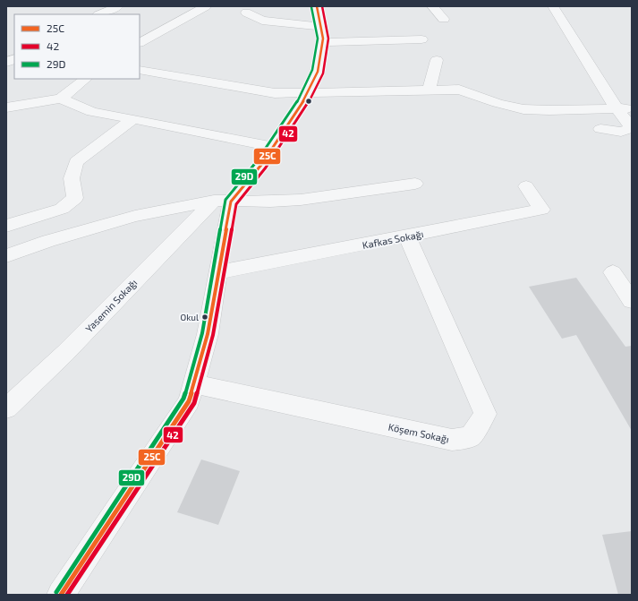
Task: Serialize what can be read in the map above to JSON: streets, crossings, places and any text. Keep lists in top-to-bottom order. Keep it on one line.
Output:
{"streets":{"street":["Kafkas Sokağı","Yasemin Sokağı","Köşem Sokağı"]},"crossings":[["Kafkas Sokağı","Köşem Sokağı"]],"places":["Okul"],"lines":["transit line 25C","transit line 42","transit line 29D"],"legend":["25C","42","29D"]}
